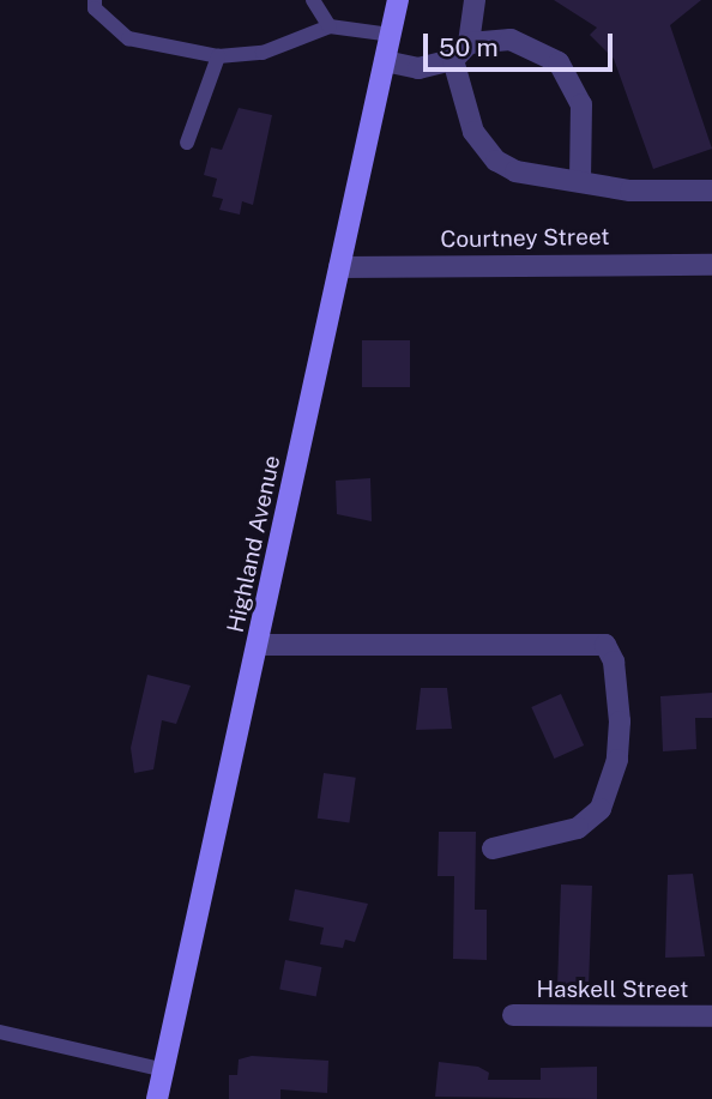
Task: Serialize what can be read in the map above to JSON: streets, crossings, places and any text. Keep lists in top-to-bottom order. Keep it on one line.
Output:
{"streets":{"main road":["Highland Avenue"],"street":["Courtney Street","Haskell Street"]},"crossings":[["Courtney Street","Highland Avenue"]],"scale_bar":"50 m"}
